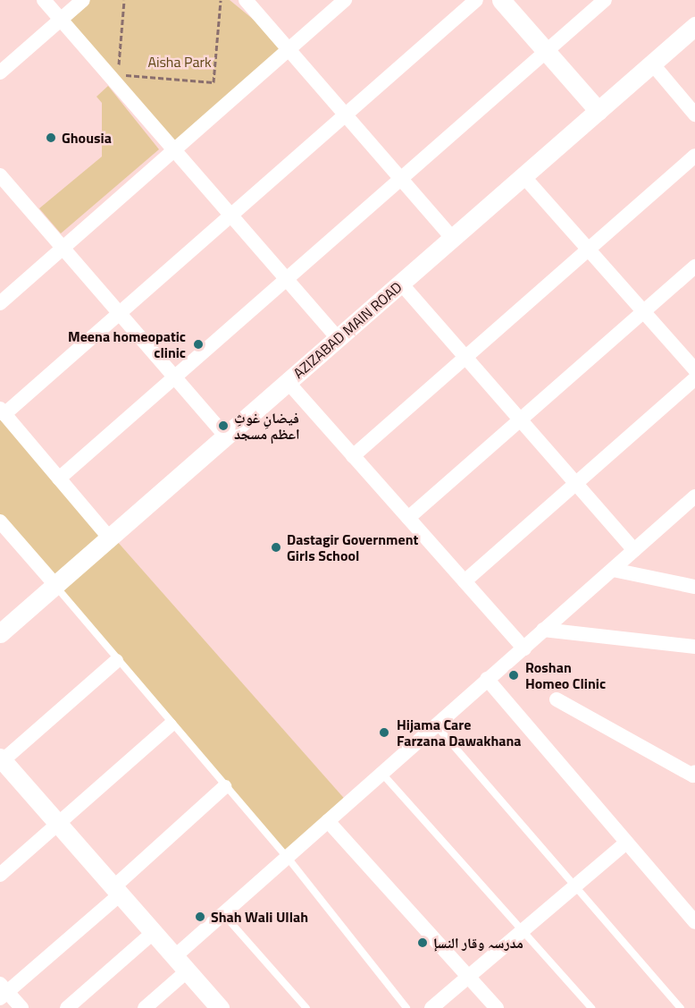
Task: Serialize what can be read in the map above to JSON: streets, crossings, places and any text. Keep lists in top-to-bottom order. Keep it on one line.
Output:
{"streets":{"street":["AZIZABAD MAIN ROAD"]},"parks":["Aisha Park"],"places":["Ghousia","Meena homeopatic clinic","فیضانِ غوثِ اعظم مسجد","Dastagir Government Girls School","Roshan Homeo Clinic","Hijama Care Farzana Dawakhana","Shah Wali Ullah","مدرسہ وقار النسإ"]}
